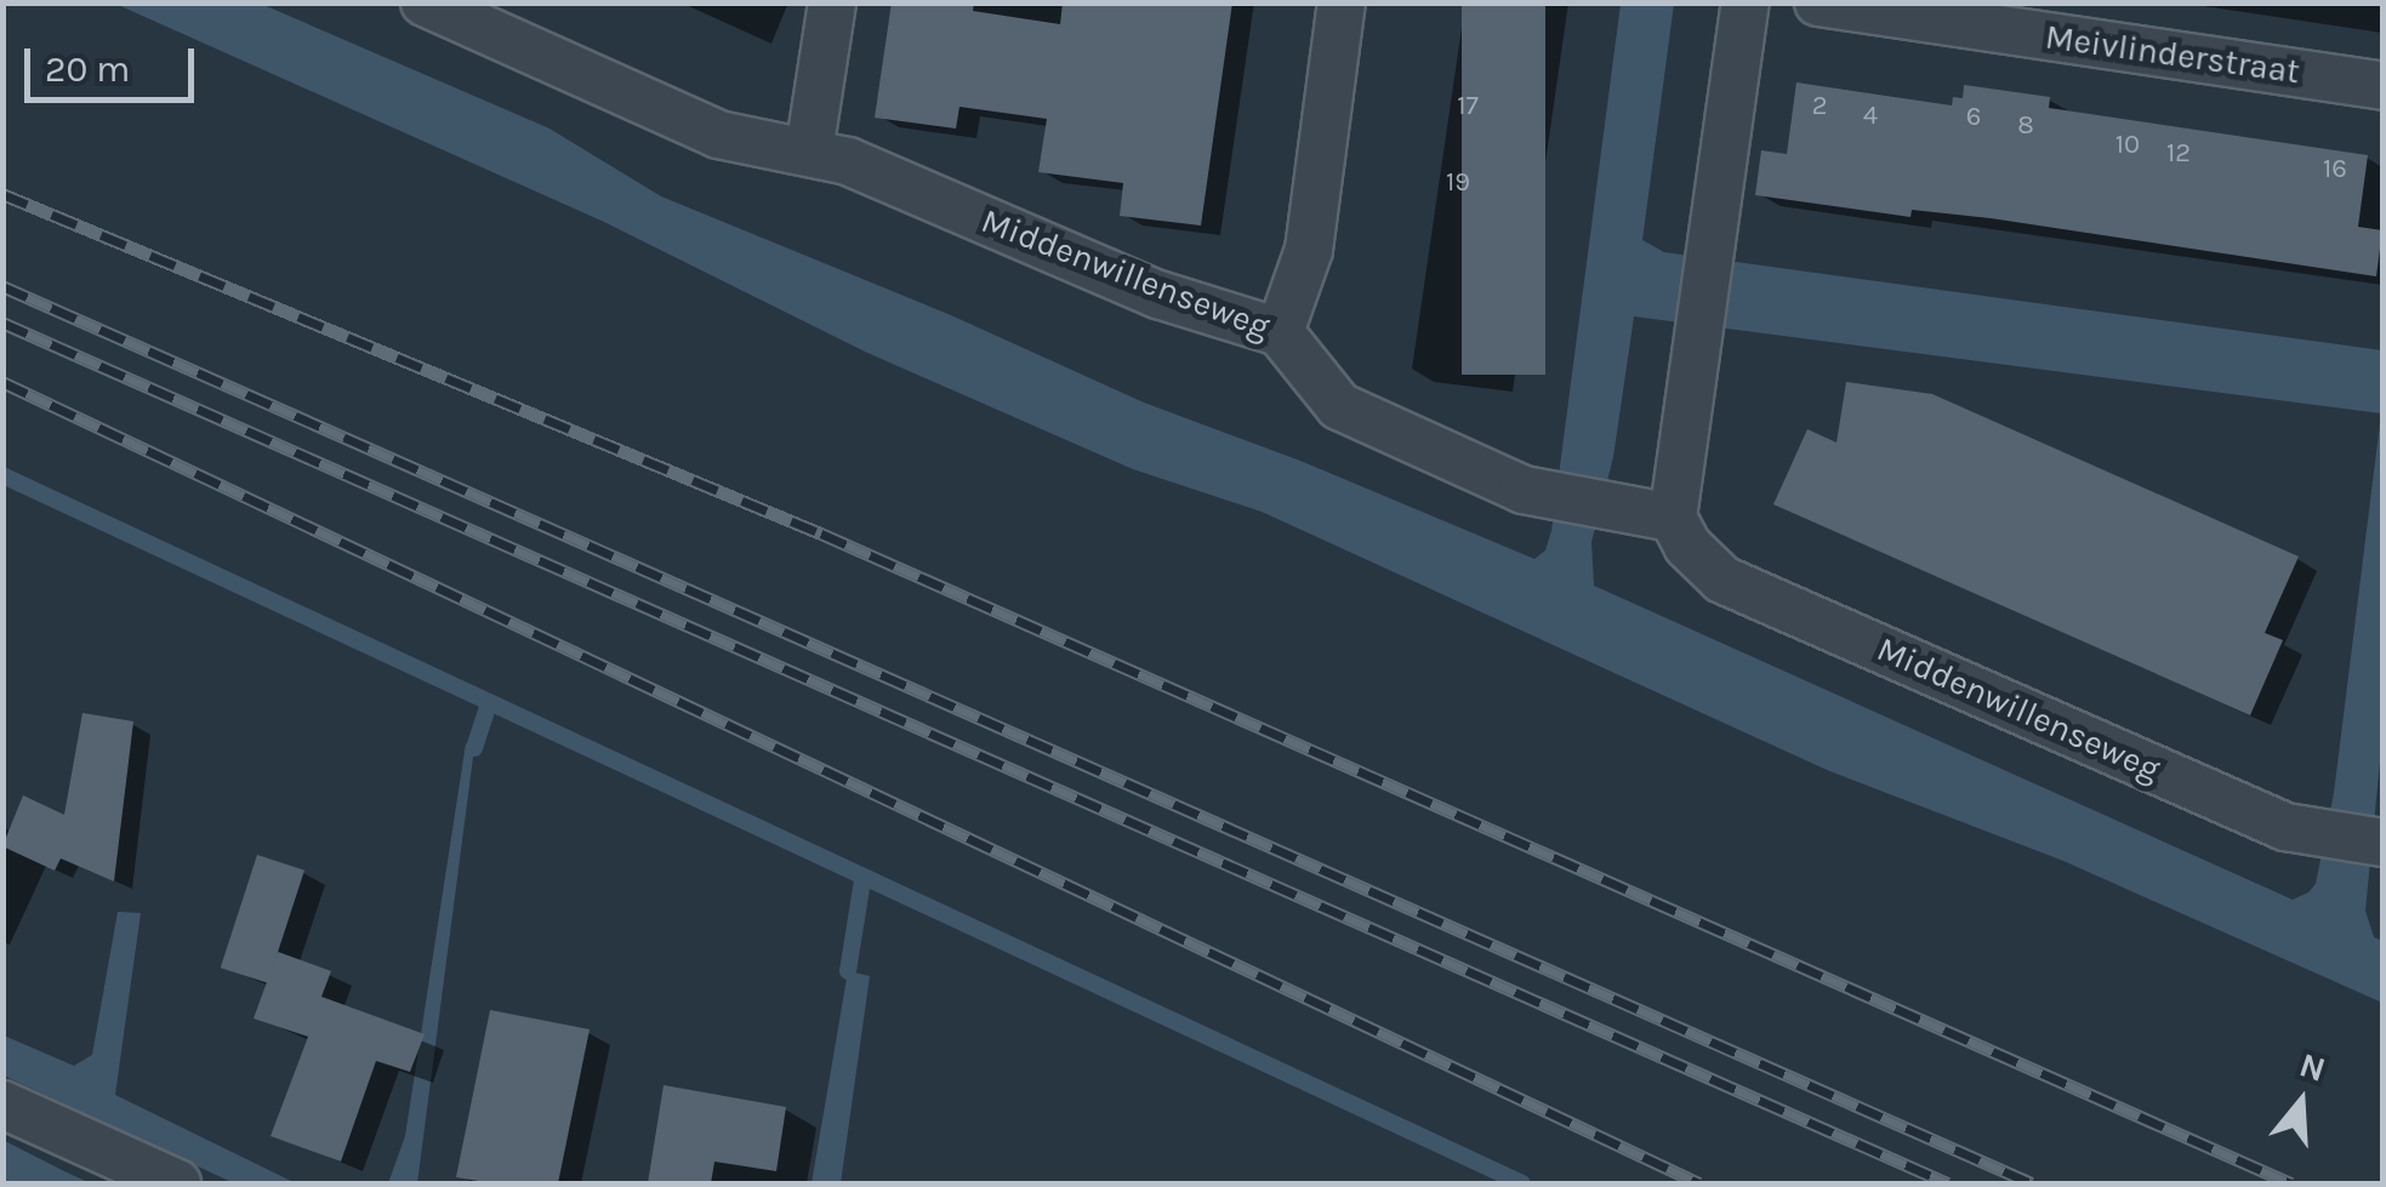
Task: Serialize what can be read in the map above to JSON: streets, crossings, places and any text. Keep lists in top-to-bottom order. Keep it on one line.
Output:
{"streets":{"street":["Meivlinderstraat","Middenwillenseweg"]},"house_numbers":["17","2","4","6","8","10","12","16","19"],"scale_bar":"20 m","north":"top"}
